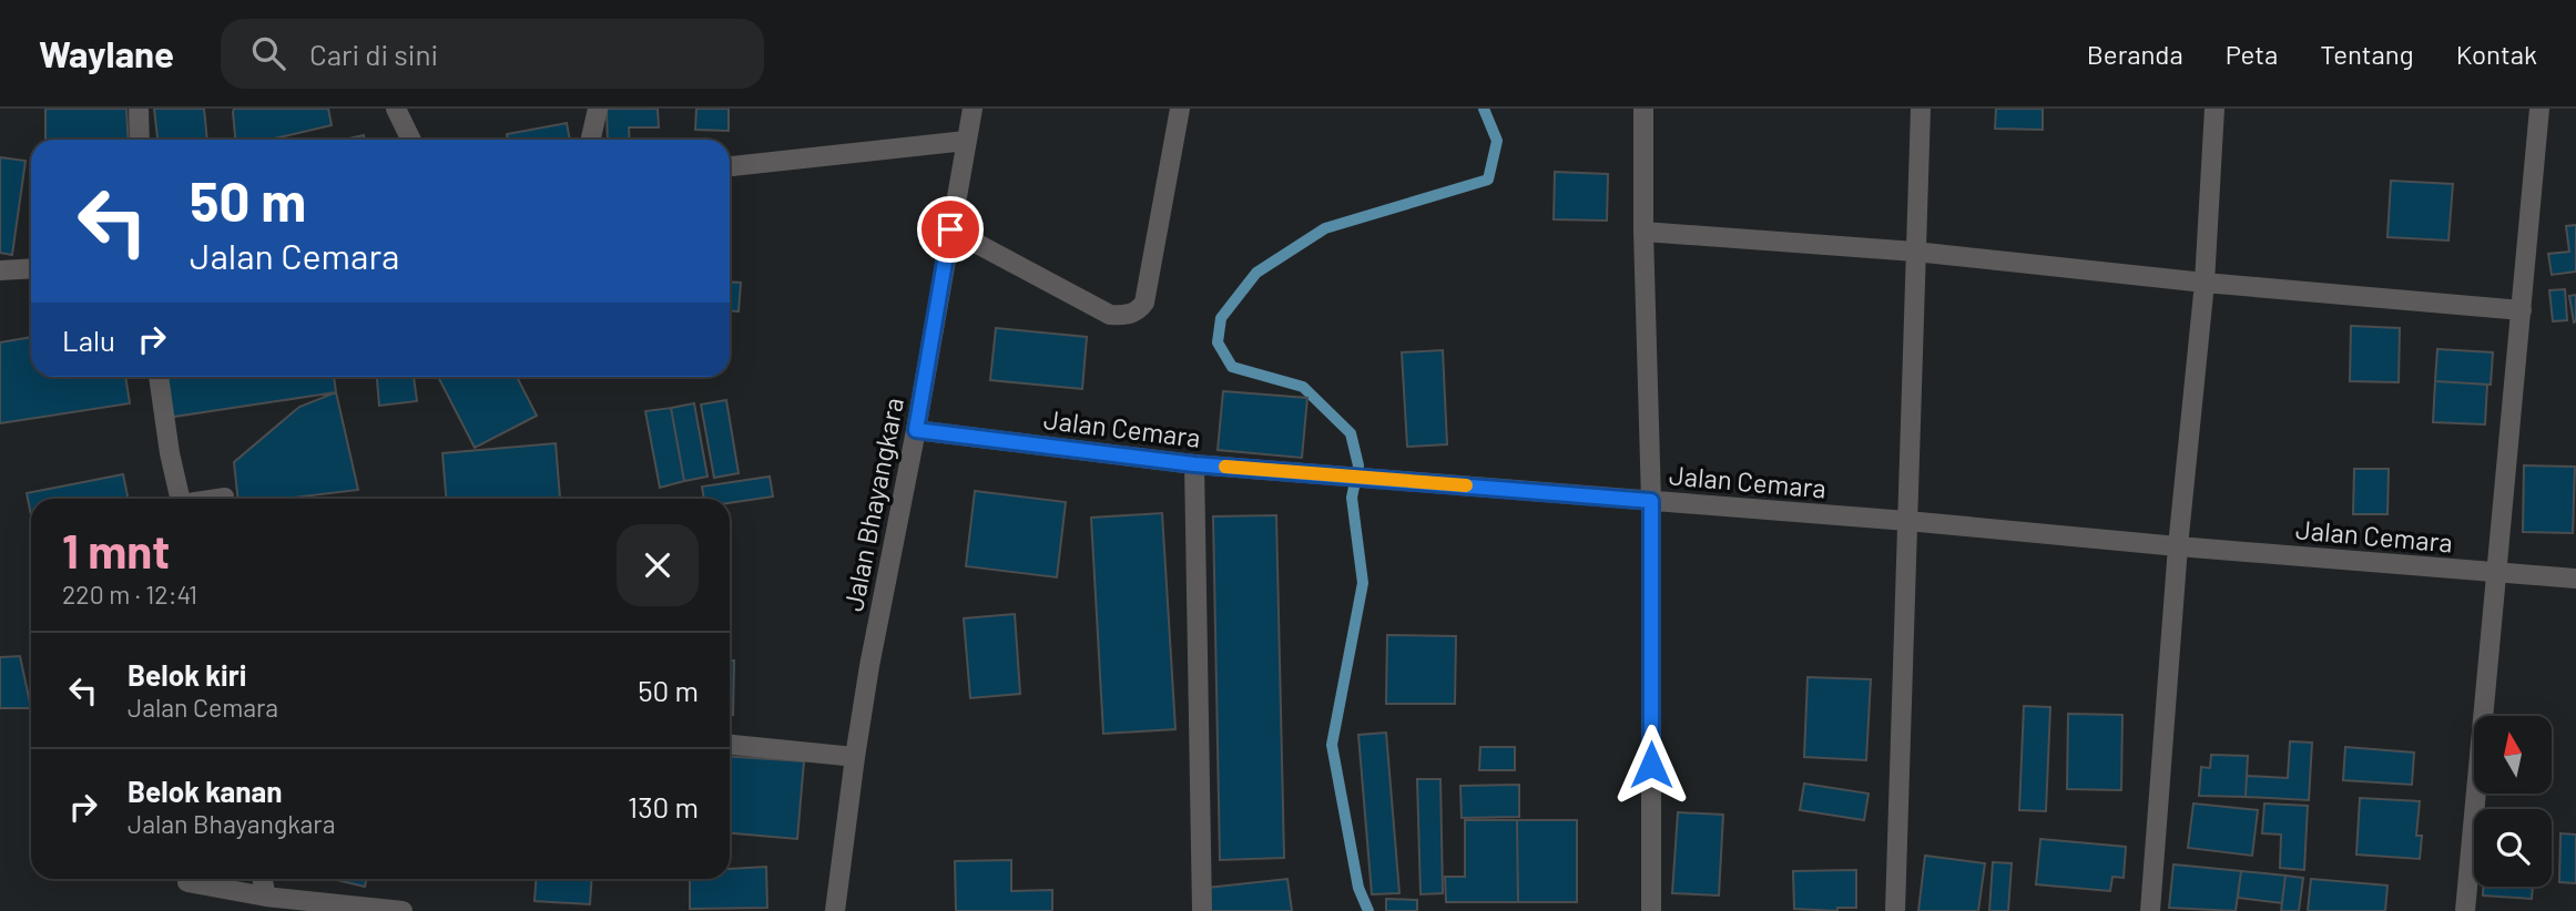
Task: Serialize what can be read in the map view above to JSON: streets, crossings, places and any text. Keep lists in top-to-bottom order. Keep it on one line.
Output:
{"streets":{"street":["Jalan Cemara","Jalan Bhayangkara"]},"crossings":[["Jalan Cemara","Jalan Bhayangkara"]],"north":"top","page":{"header":"Waylane","search":"Cari di sini","nav":["Beranda","Peta","Tentang","Kontak"],"turn":["50 m","Jalan Cemara"],"then":"Lalu","heading":["1 mnt","220 m · 12:41"],"list":[{"name":"Belok kiri","note":"Jalan Cemara","value":"50 m"},{"name":"Belok kanan","note":"Jalan Bhayangkara","value":"130 m"}]}}
